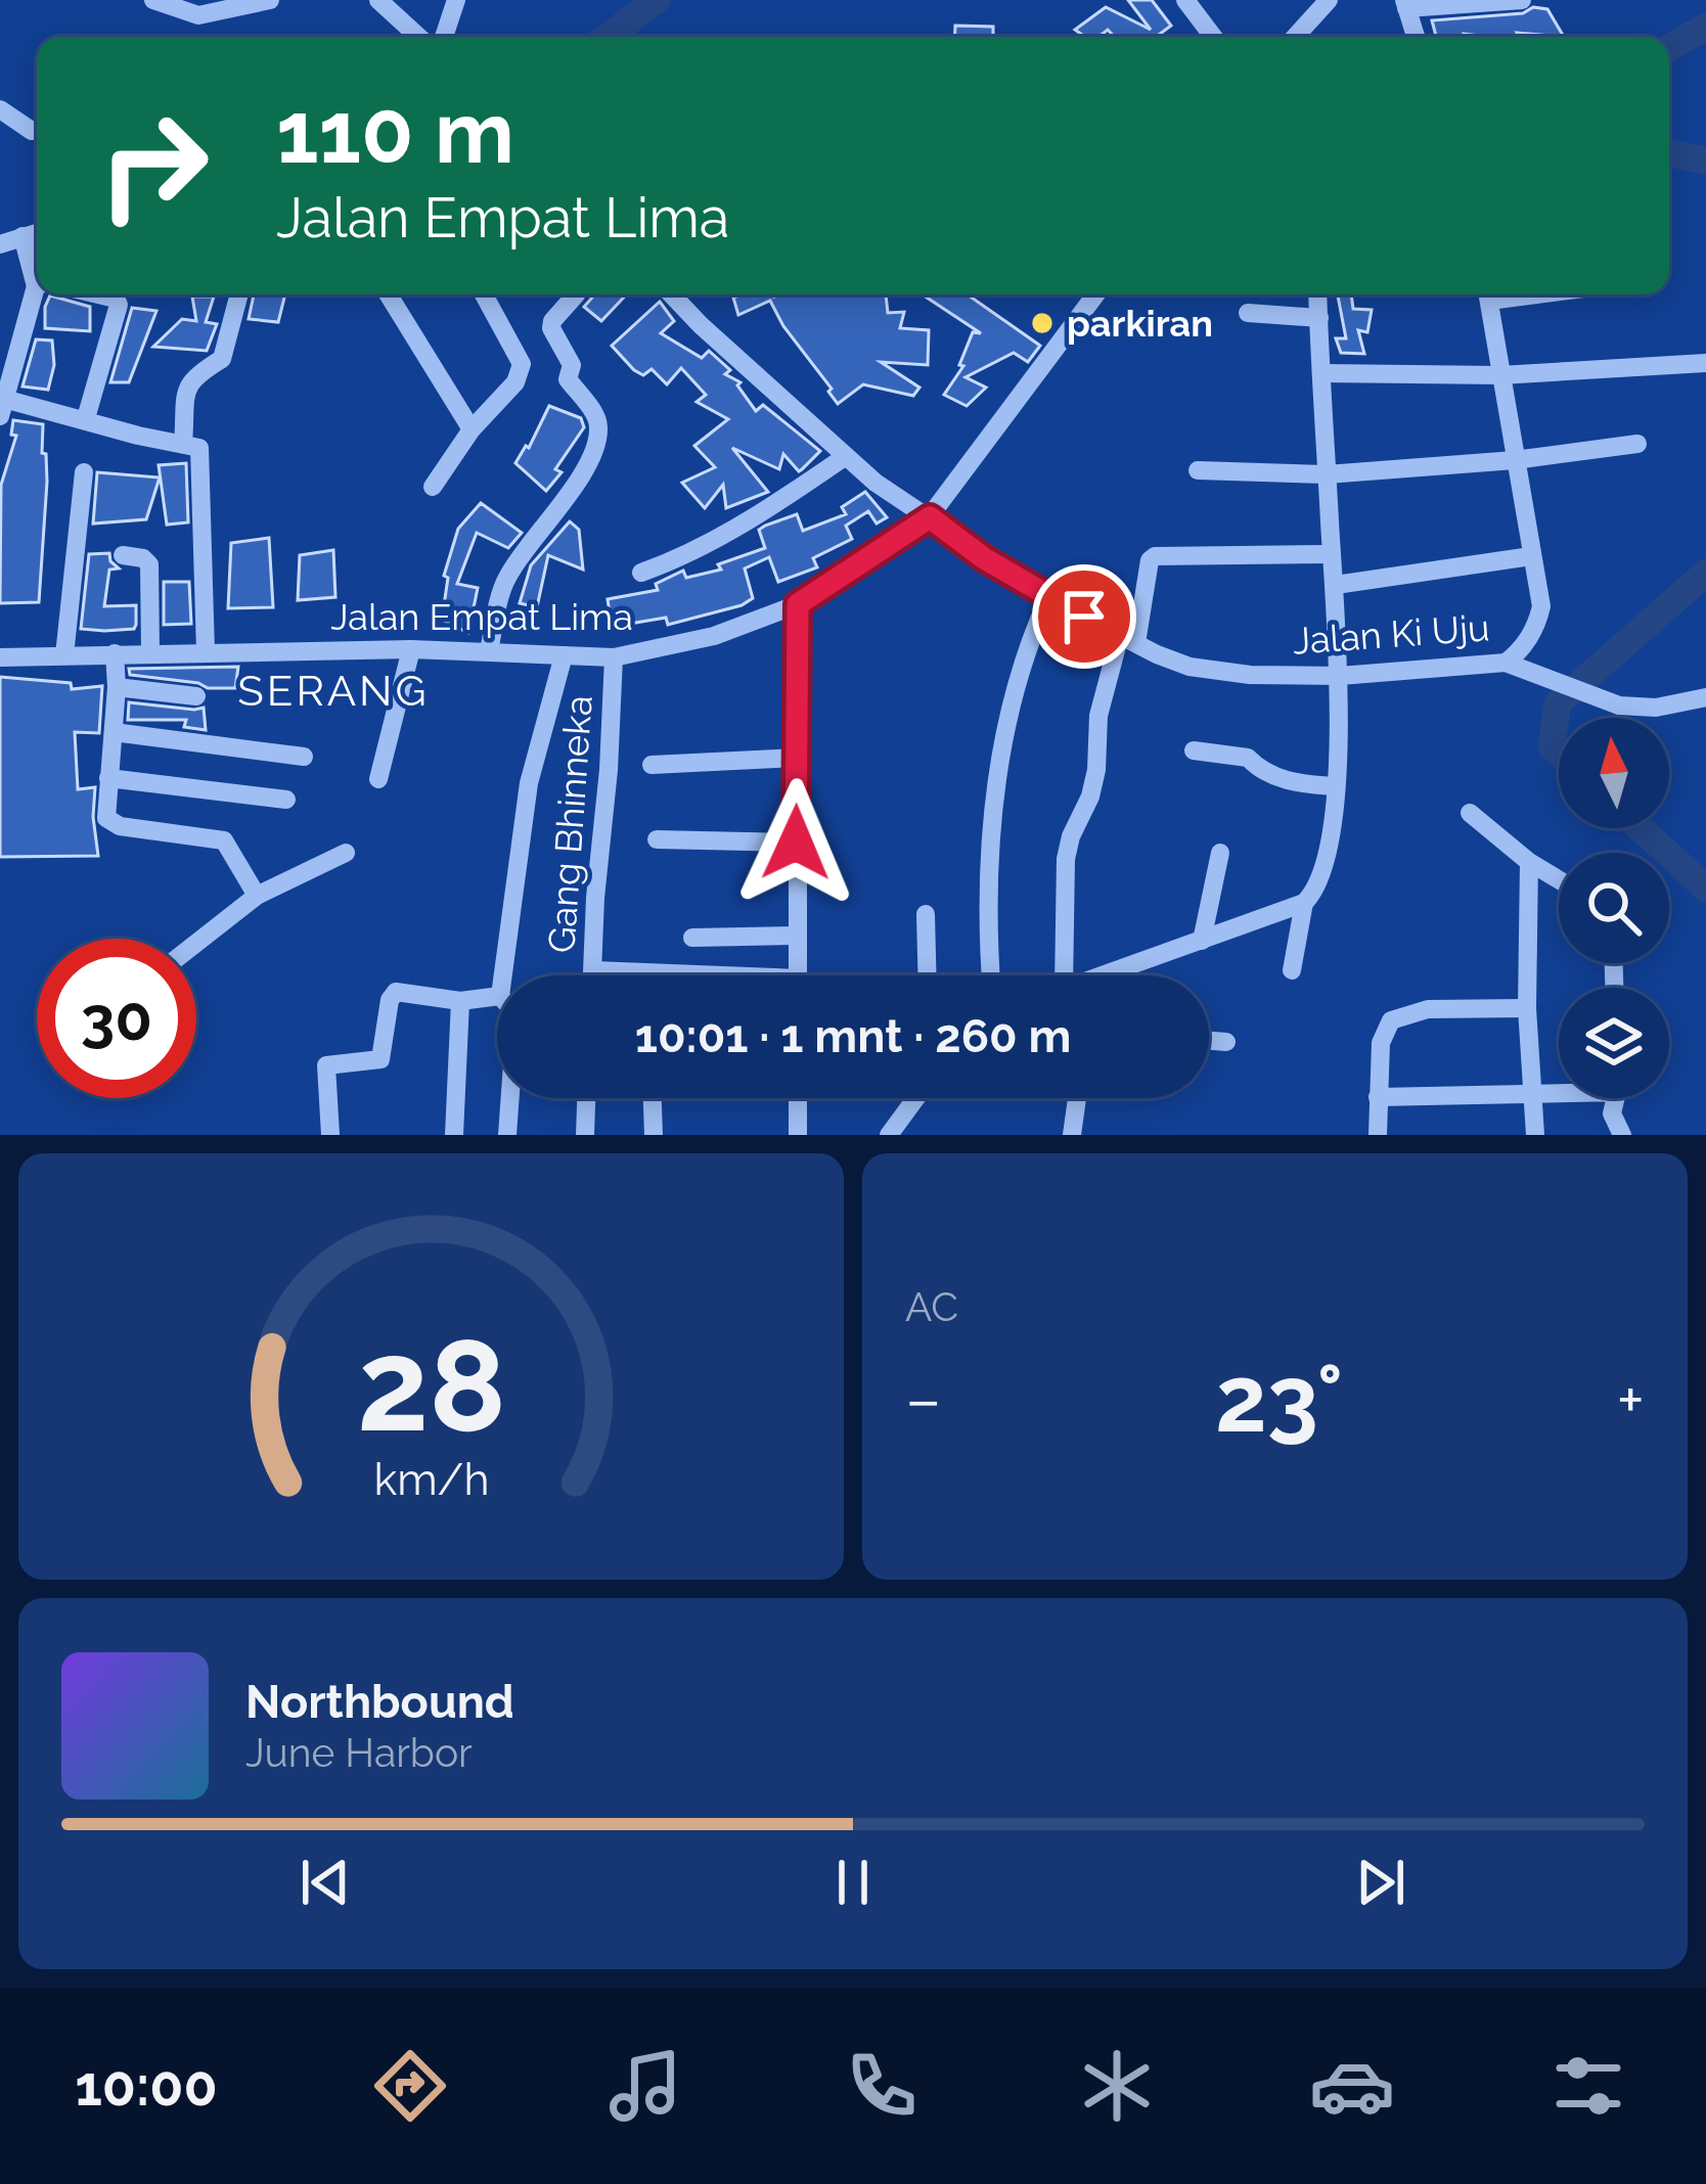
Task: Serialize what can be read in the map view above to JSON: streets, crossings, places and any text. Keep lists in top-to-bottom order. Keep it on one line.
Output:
{"streets":{"street":["Jalan Empat Lima","Jalan Ki Uju","Gang Bhinneka"]},"crossings":[["Jalan Empat Lima","Jalan Ki Uju"],["Jalan Empat Lima","Gang Bhinneka"]],"districts":["SERANG"],"places":["parkiran"],"north":"top","page":{"turn":["110 m","Jalan Empat Lima"],"limit":"30","trip":"10:01 · 1 mnt · 260 m","tile":"AC","heat":["−","23°","+"],"song":["Northbound","June Harbor"],"tabs":"10:00","gauge":["28","km/h"]}}
